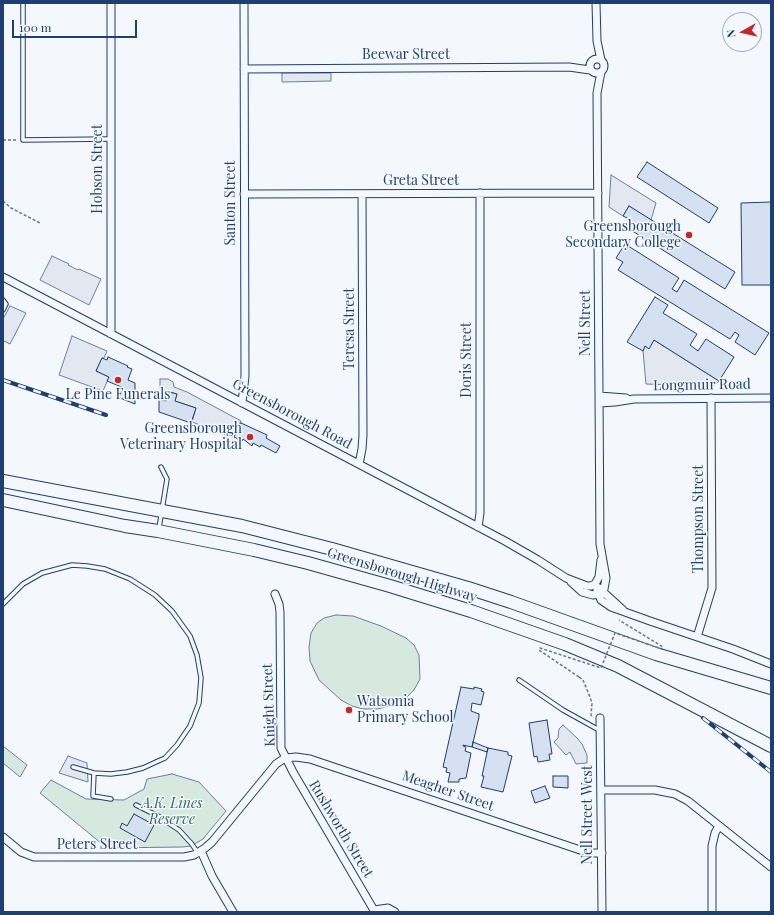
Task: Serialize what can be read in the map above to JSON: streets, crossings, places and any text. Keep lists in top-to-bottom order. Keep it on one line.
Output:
{"streets":{"highway":["Greensborough Highway"],"street":["Beewar Street","Hobson Street","Greta Street","Santon Street","Nell Street","Teresa Street","Doris Street","Longmuir Road","Greensborough Road","Thompson Street","Knight Street","Meagher Street","Nell Street West","Rushworth Street","Peters Street"]},"crossings":[["Beewar Street","Santon Street"],["Beewar Street","Nell Street"],["Hobson Street","Greensborough Road"],["Greta Street","Santon Street"],["Greta Street","Nell Street"],["Greta Street","Teresa Street"],["Greta Street","Doris Street"],["Santon Street","Greensborough Road"],["Nell Street","Longmuir Road"],["Nell Street","Greensborough Road"],["Teresa Street","Greensborough Road"],["Doris Street","Greensborough Road"],["Longmuir Road","Thompson Street"],["Greensborough Road","Thompson Street"],["Knight Street","Meagher Street"],["Knight Street","Rushworth Street"],["Knight Street","Peters Street"],["Meagher Street","Nell Street West"],["Meagher Street","Rushworth Street"]],"parks":["A.K. Lines Reserve"],"places":["Greensborough Secondary College","Le Pine Funerals","Greensborough Veterinary Hospital","Watsonia Primary School"],"scale_bar":"100 m","north":"left"}
